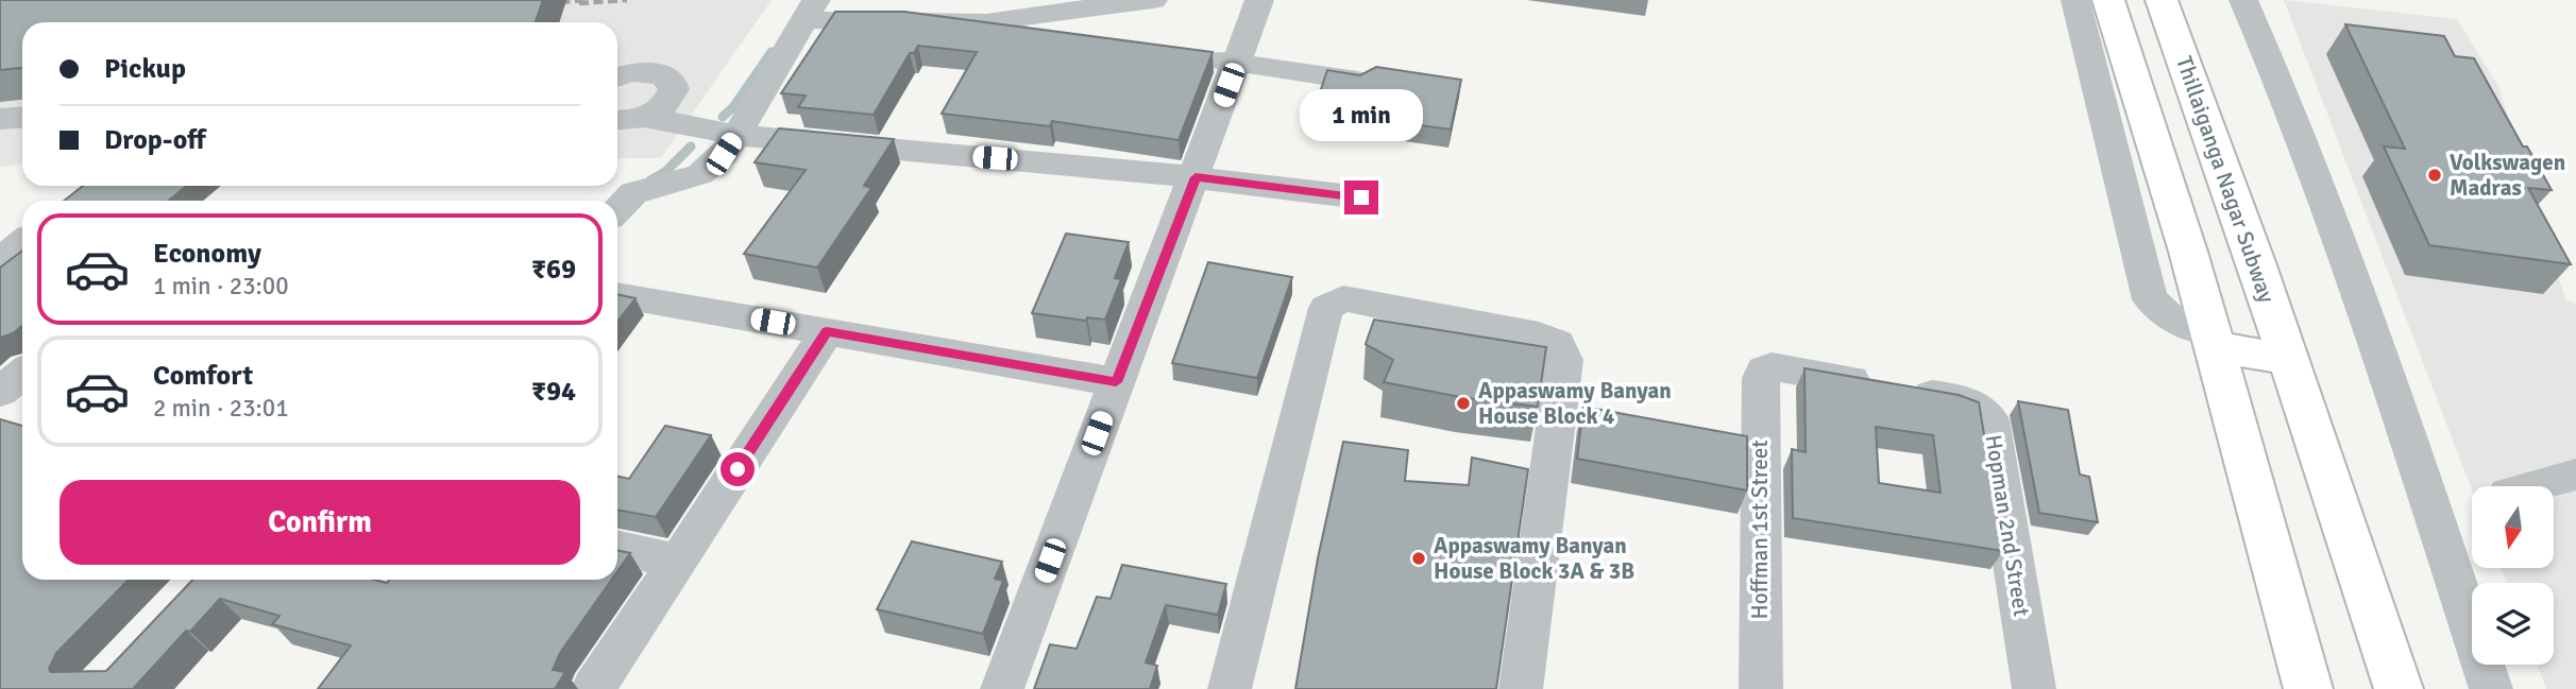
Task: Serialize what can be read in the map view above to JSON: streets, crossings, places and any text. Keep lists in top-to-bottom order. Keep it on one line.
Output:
{"streets":{"main road":["Thillaiganga Nagar Subway"],"street":["Hopman 2nd Street","Hoffman 1st Street"]},"crossings":[["Hopman 2nd Street","Hoffman 1st Street"]],"places":["Volkswagen Madras","Appaswamy Banyan House Block 4","Appaswamy Banyan House Block 3A & 3B"],"north":"bottom","page":{"banner":["Pickup","Drop-off"],"bubble":"1 min","list":[{"name":"Economy","note":"1 min · 23:00","value":"₹69"},{"name":"Comfort","note":"2 min · 23:01","value":"₹94"}],"buttons":"Confirm"}}
